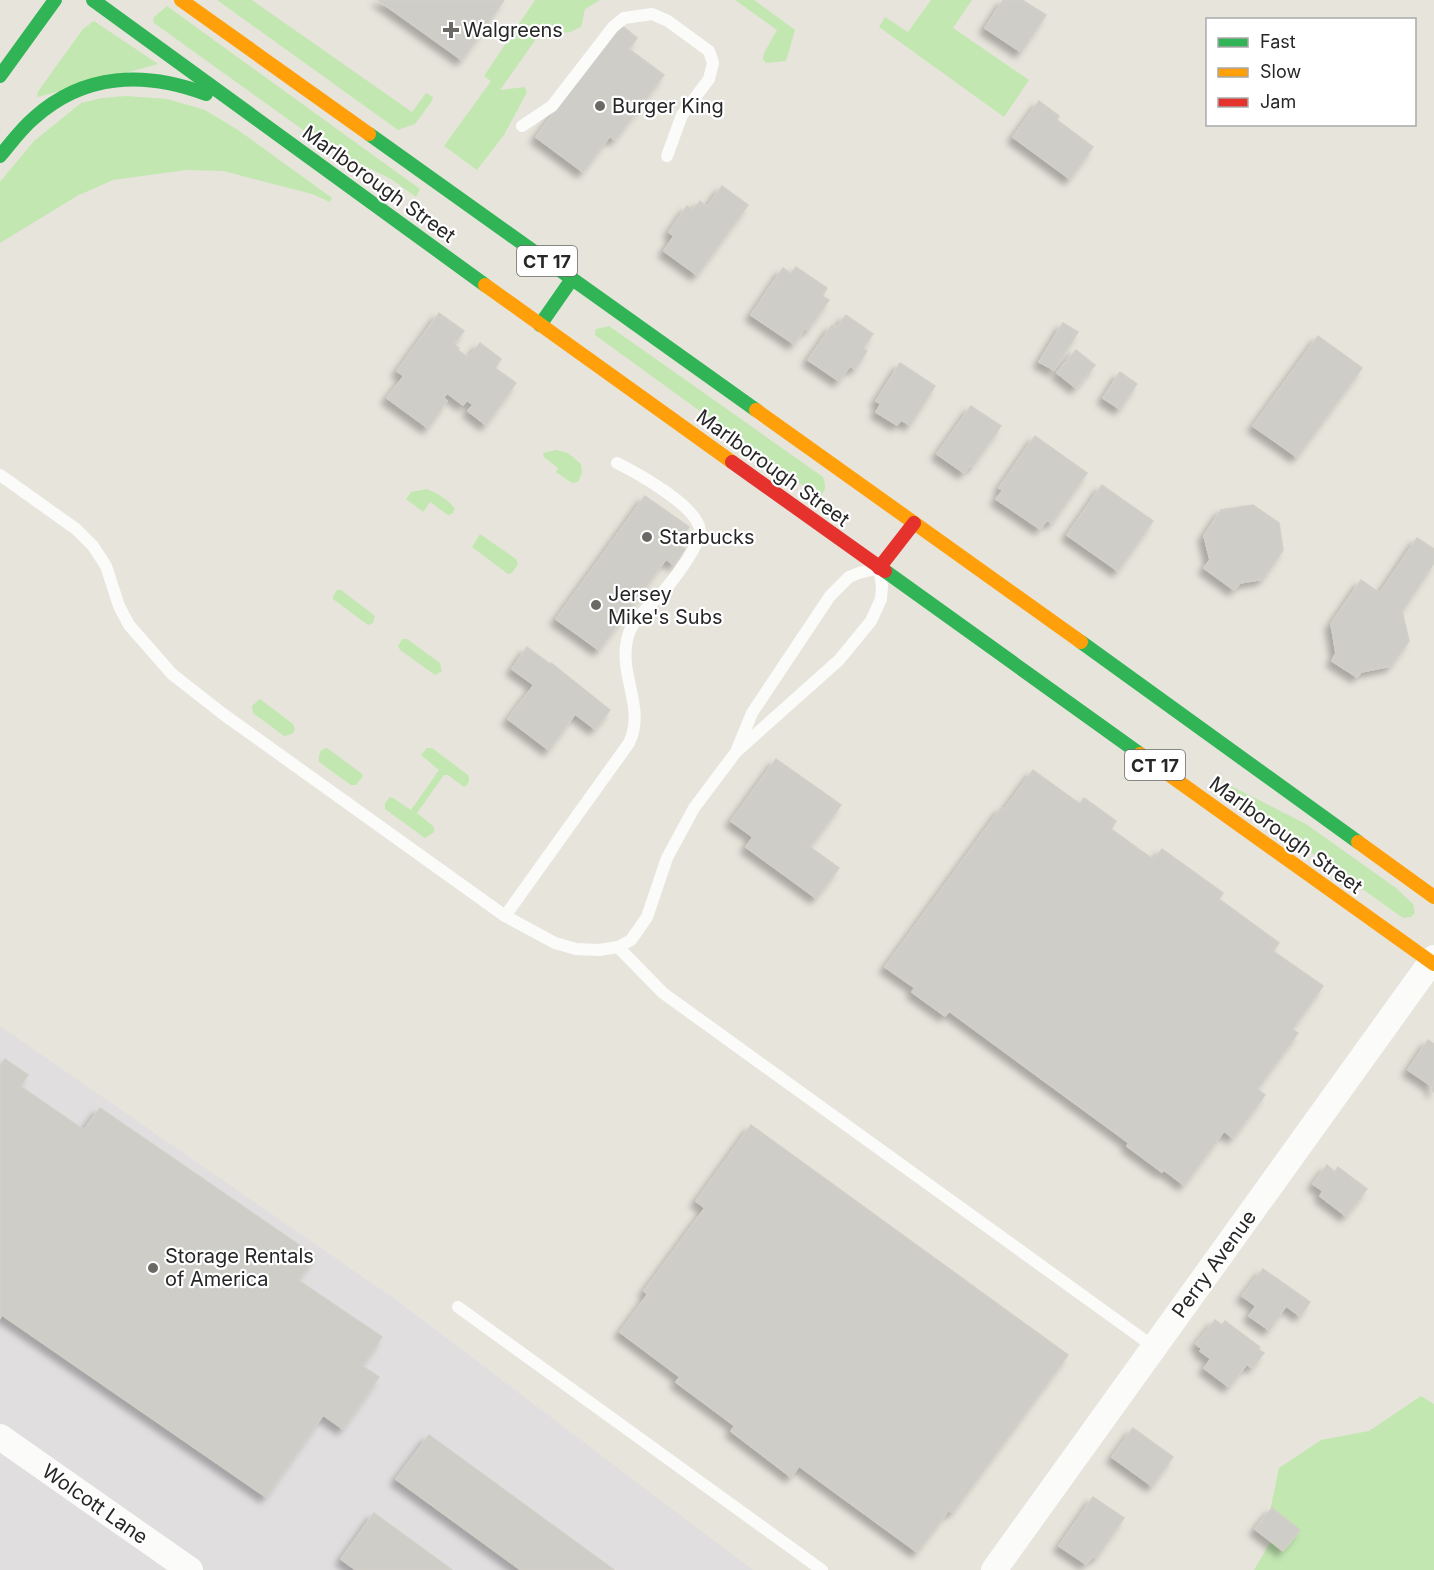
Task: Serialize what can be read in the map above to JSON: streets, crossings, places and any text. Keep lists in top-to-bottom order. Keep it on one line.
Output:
{"streets":{"highway":["Marlborough Street","CT 17"],"street":["Perry Avenue","Wolcott Lane"]},"crossings":[["Marlborough Street","CT 17"],["Marlborough Street","Perry Avenue"]],"places":{"health":["Walgreens"],"other":["Burger King","Starbucks","Jersey Mike's Subs","Storage Rentals of America"]},"legend":["Fast","Slow","Jam"]}
